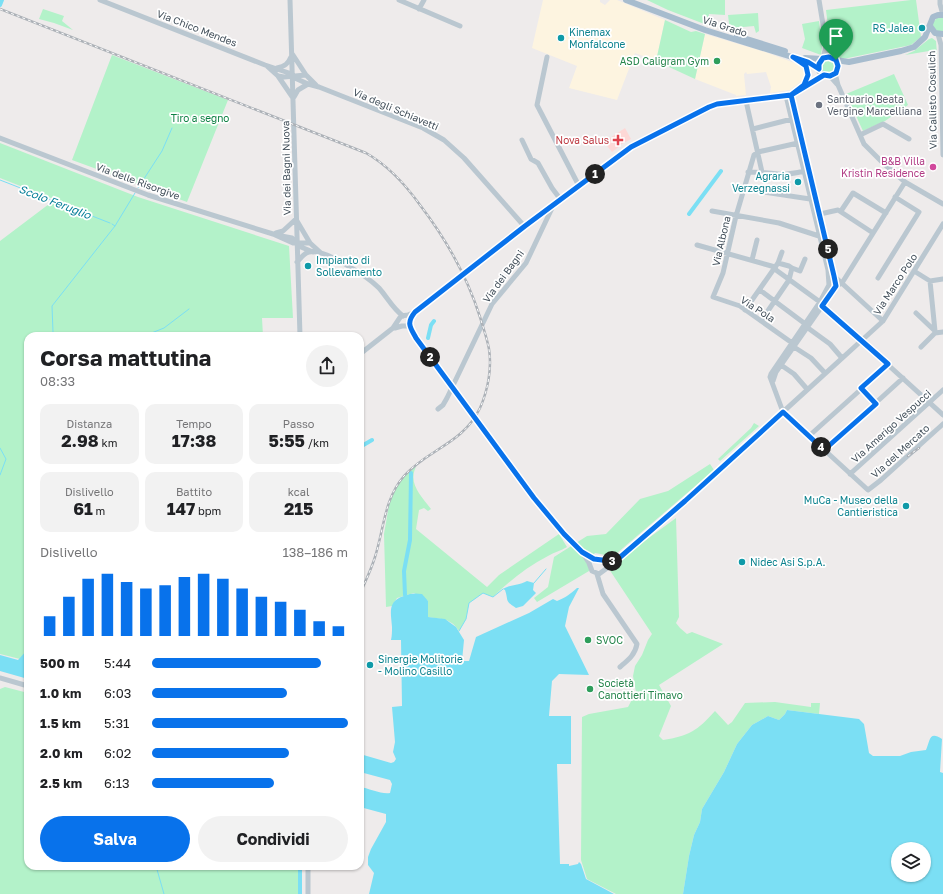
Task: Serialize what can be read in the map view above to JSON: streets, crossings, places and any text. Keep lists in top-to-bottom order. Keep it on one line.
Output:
{"streets":{"main road":["Via Grado","Via Callisto Cosulich"],"street":["Via Chico Mendes","Via degli Schiavetti","Via dei Bagni Nuova","Via delle Risorgive","Via Albona","Via dei Bagni","Via Marco Polo","Via Pola","Via Amerigo Vespucci","Via del Mercato"]},"crossings":[["Via Grado","Via dei Bagni"],["Via Chico Mendes","Via degli Schiavetti"],["Via Chico Mendes","Via dei Bagni Nuova"],["Via degli Schiavetti","Via dei Bagni Nuova"],["Via dei Bagni Nuova","Via delle Risorgive"],["Via Albona","Via Pola"],["Via Marco Polo","Via Pola"],["Via Amerigo Vespucci","Via del Mercato"]],"water":["Scolo Feruglio"],"parks":["Tiro a segno"],"places":{"other":["RS Jalea","Kinemax Monfalcone","ASD Caligram Gym","Santuario Beata Vergine Marcelliana","B&B Villa Kristin Residence","Agraria Verzegnassi","Impianto di Sollevamento","MuCa - Museo della Cantieristica","Nidec Asi S.p.A.","SVOC","Sinergie Molitorie - Molino Casillo","Società Canottieri Timavo"],"health":["Nova Salus"]},"page":{"pins":["1","5","2","4","3"],"heading":["Corsa mattutina","08:33"],"stats":[["Distanza","2.98 km"],["Tempo","17:38"],["Passo","5:55 /km"],["Dislivello","61 m"],["Battito","147 bpm"],["kcal","215"]],"chart":["Dislivello","138–186 m"],"list":[{"name":"500 m","note":"5:44"},{"name":"1.0 km","note":"6:03"},{"name":"1.5 km","note":"5:31"},{"name":"2.0 km","note":"6:02"},{"name":"2.5 km","note":"6:13"}],"buttons":["Salva","Condividi"]}}
